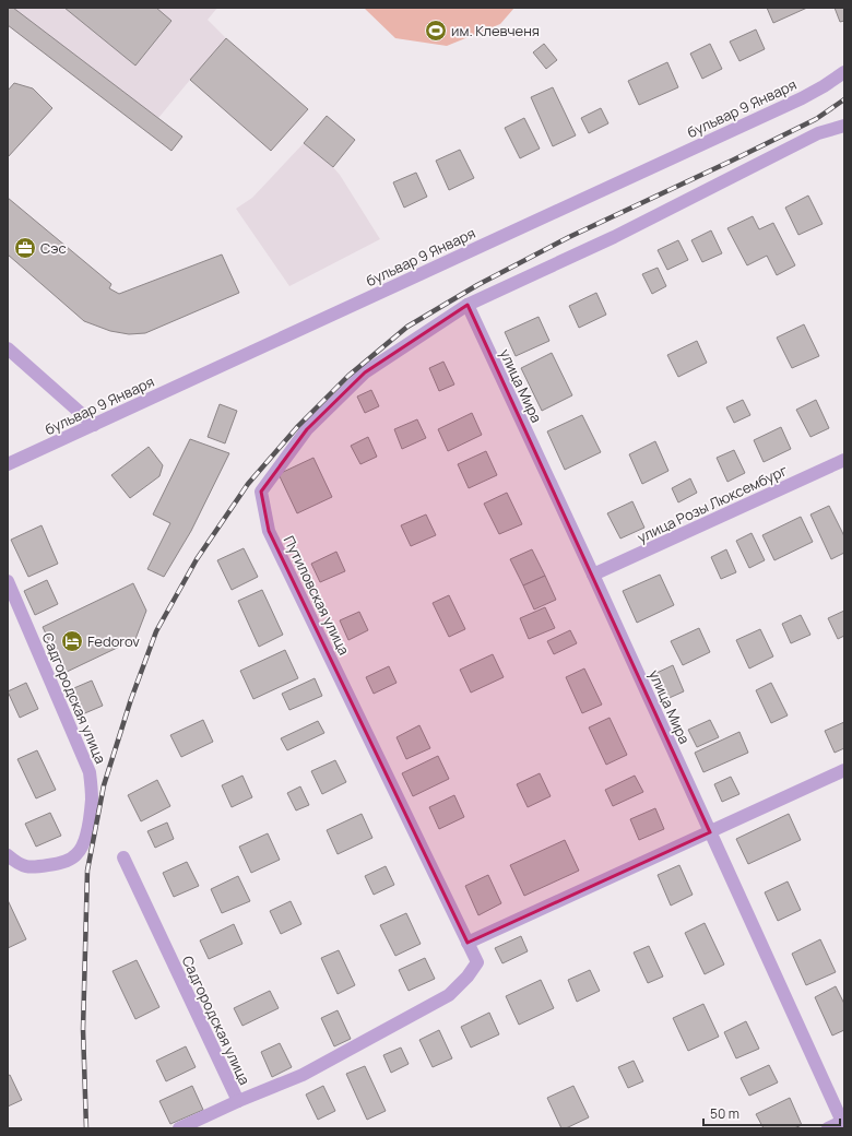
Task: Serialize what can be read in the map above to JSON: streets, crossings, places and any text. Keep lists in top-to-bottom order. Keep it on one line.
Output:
{"streets":{"street":["бульвар 9 Января","улица Мира","улица Розы Люксембург","Путиловская улица","Садгородская улица"]},"crossings":[["улица Мира","улица Розы Люксембург"],["улица Мира","Путиловская улица"],["Путиловская улица","Садгородская улица"]],"places":{"sports":["им. Клевченя"],"office":["Сэс"],"hotel":["Fedorov"]},"scale_bar":"50 m"}
